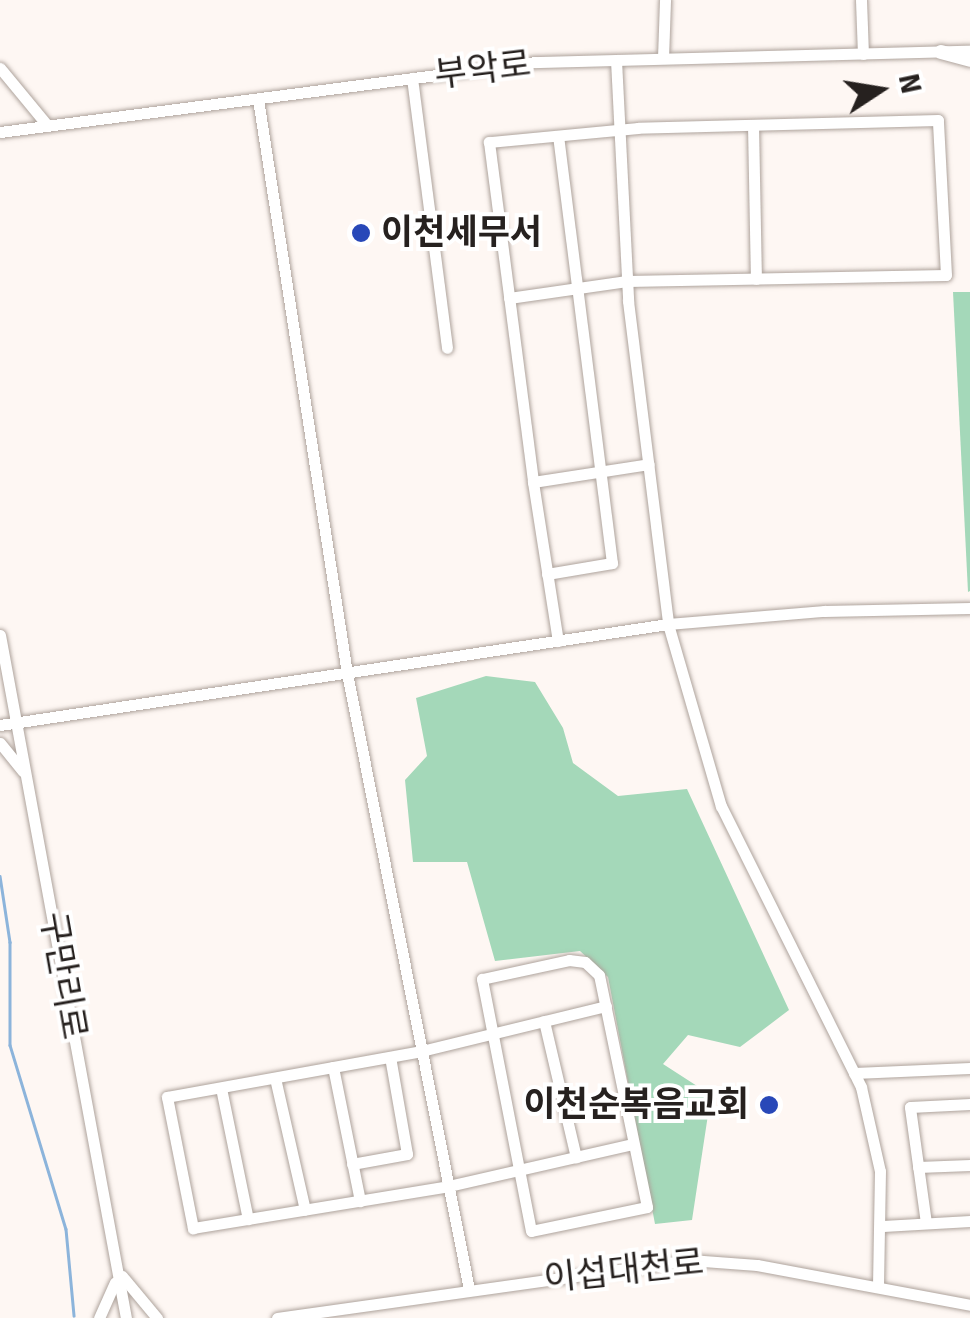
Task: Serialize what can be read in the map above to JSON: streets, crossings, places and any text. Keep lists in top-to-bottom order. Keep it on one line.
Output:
{"streets":{"street":["부악로","구만리로","이섭대천로"]},"places":["이천세무서","이천순복음교회"],"north":"right"}
